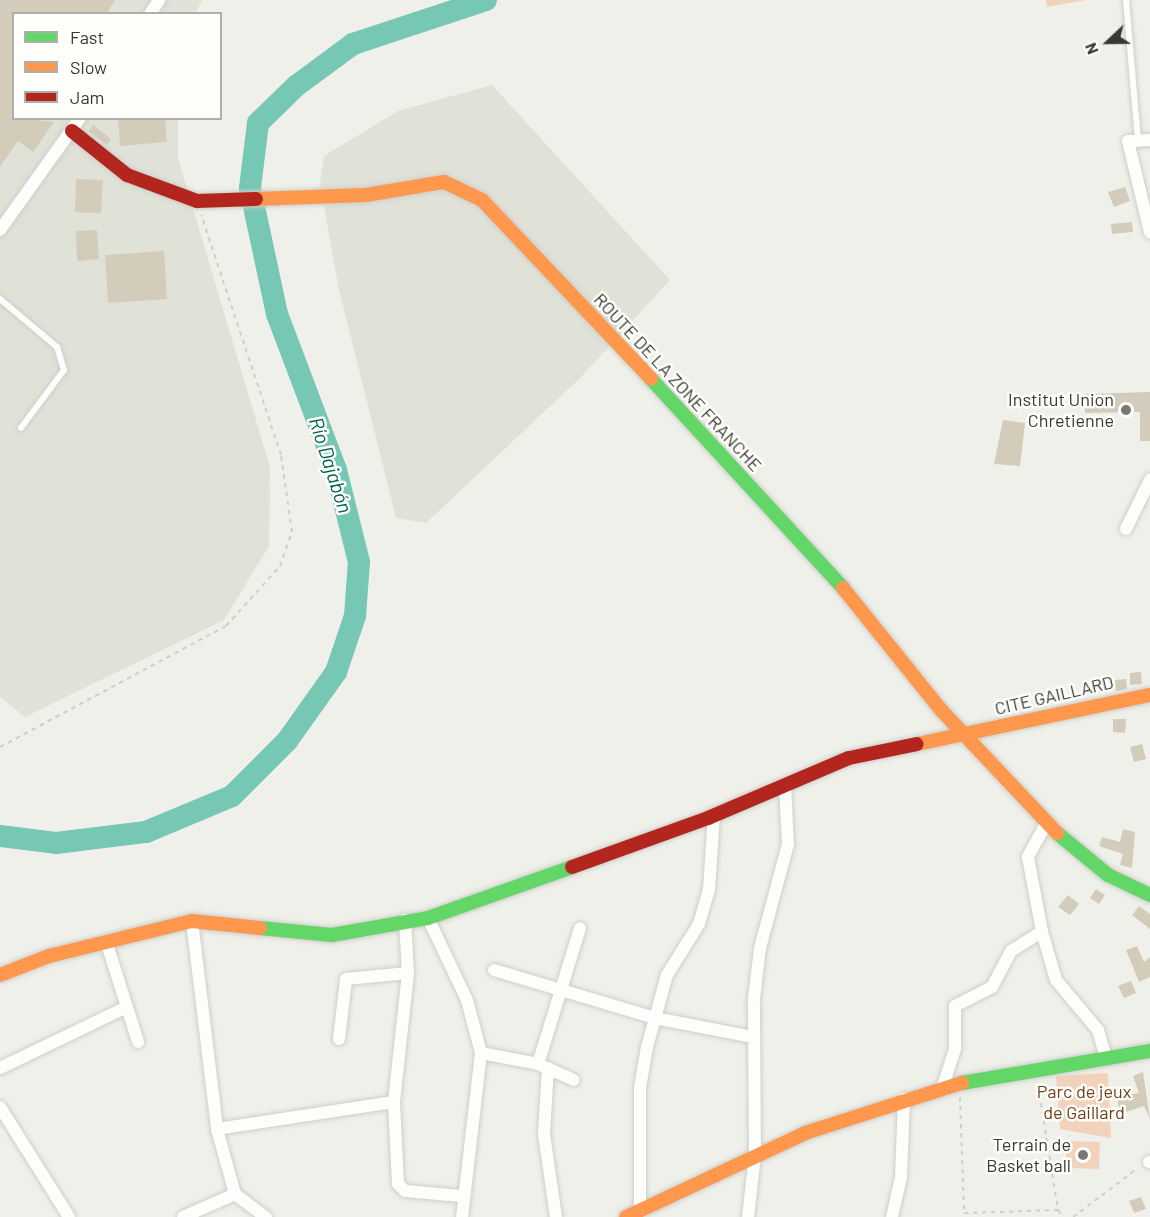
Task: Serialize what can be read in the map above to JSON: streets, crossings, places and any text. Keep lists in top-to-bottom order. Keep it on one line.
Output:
{"streets":{"street":["ROUTE DE LA ZONE FRANCHE","CITE GAILLARD"]},"crossings":[["ROUTE DE LA ZONE FRANCHE","CITE GAILLARD"]],"water":["Río Dajabón"],"parks":["Parc de jeux de Gaillard"],"places":["Institut Union Chretienne","Terrain de Basket ball"],"legend":["Fast","Slow","Jam"],"north":"left"}
